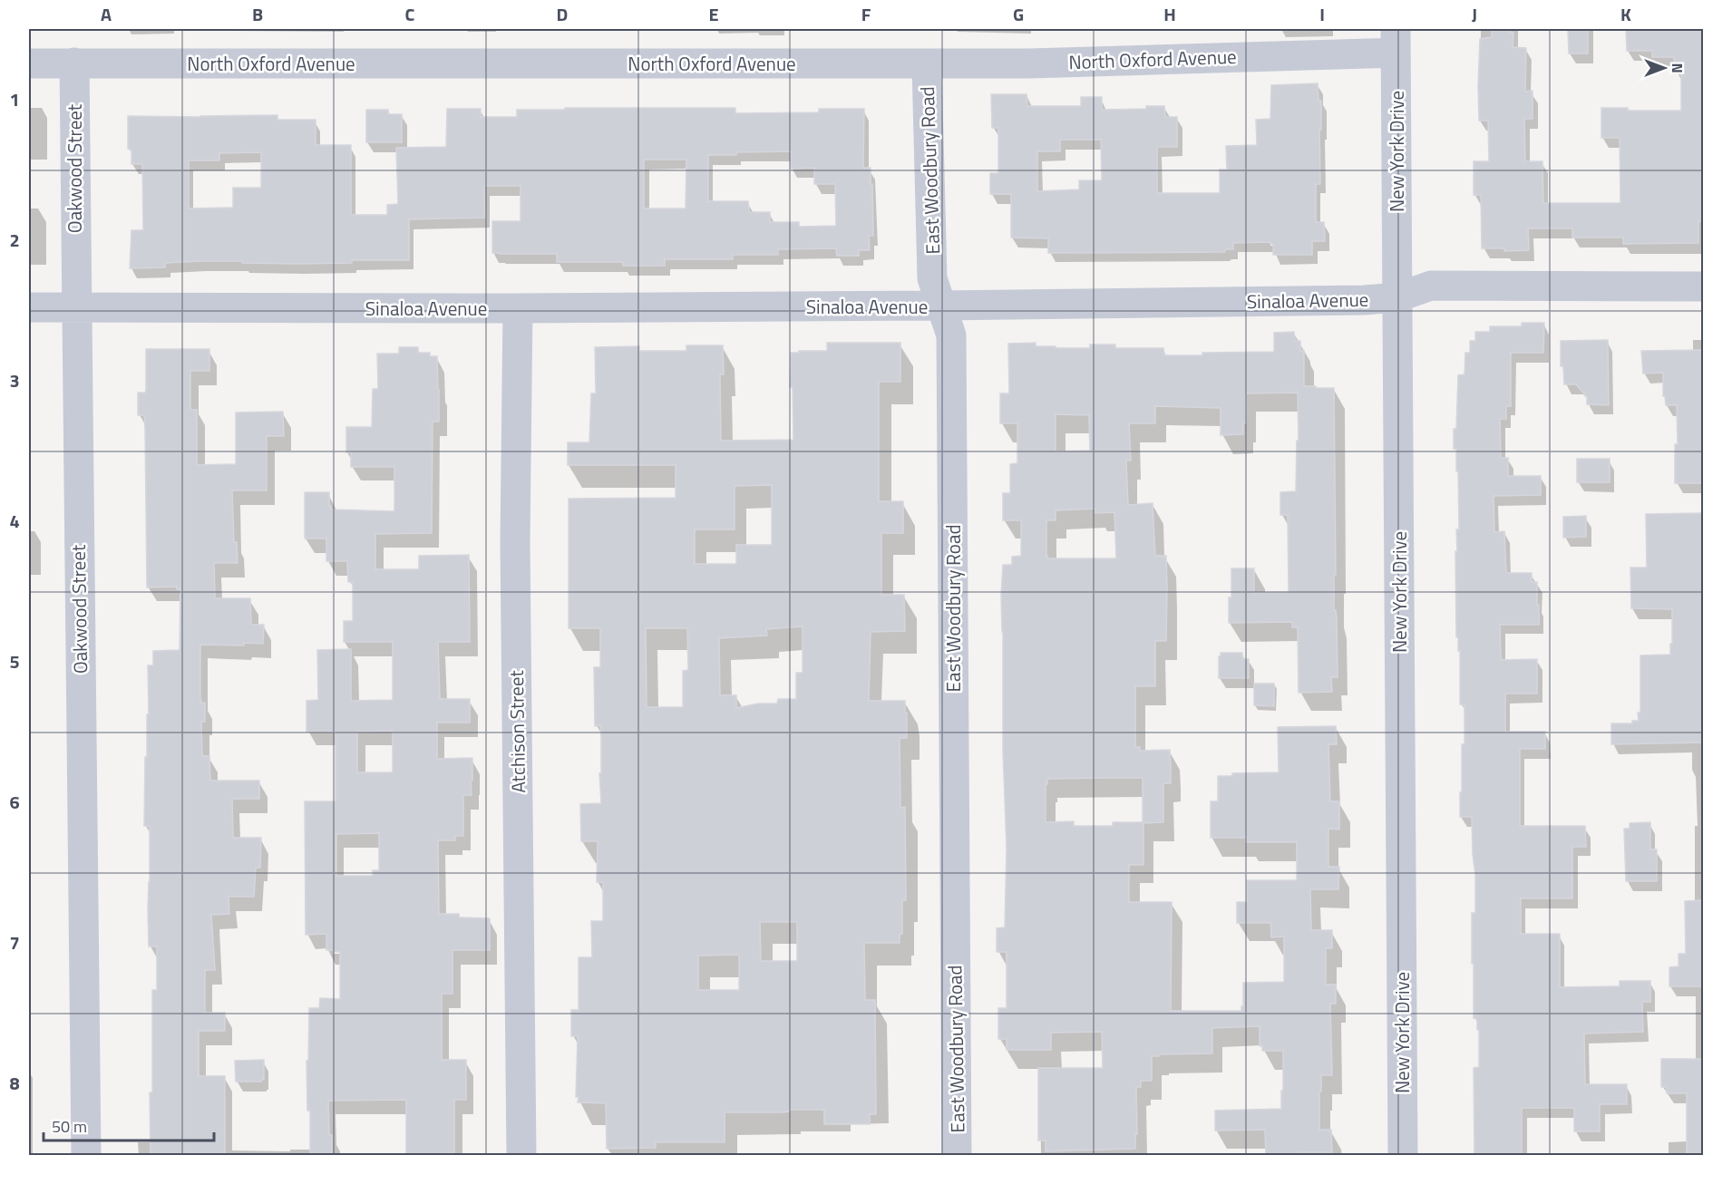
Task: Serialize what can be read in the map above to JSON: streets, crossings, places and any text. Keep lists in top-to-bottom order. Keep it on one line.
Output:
{"streets":{"street":["North Oxford Avenue","New York Drive","Oakwood Street","East Woodbury Road","Sinaloa Avenue","Atchison Street"]},"crossings":[["North Oxford Avenue","New York Drive"],["North Oxford Avenue","Oakwood Street"],["North Oxford Avenue","East Woodbury Road"],["New York Drive","Sinaloa Avenue"],["Oakwood Street","Sinaloa Avenue"],["East Woodbury Road","Sinaloa Avenue"],["Sinaloa Avenue","Atchison Street"]],"scale_bar":"50 m","north":"right","grid":{"columns":["A","B","C","D","E","F","G","H","I","J","K"],"rows":["1","2","3","4","5","6","7","8"]}}
